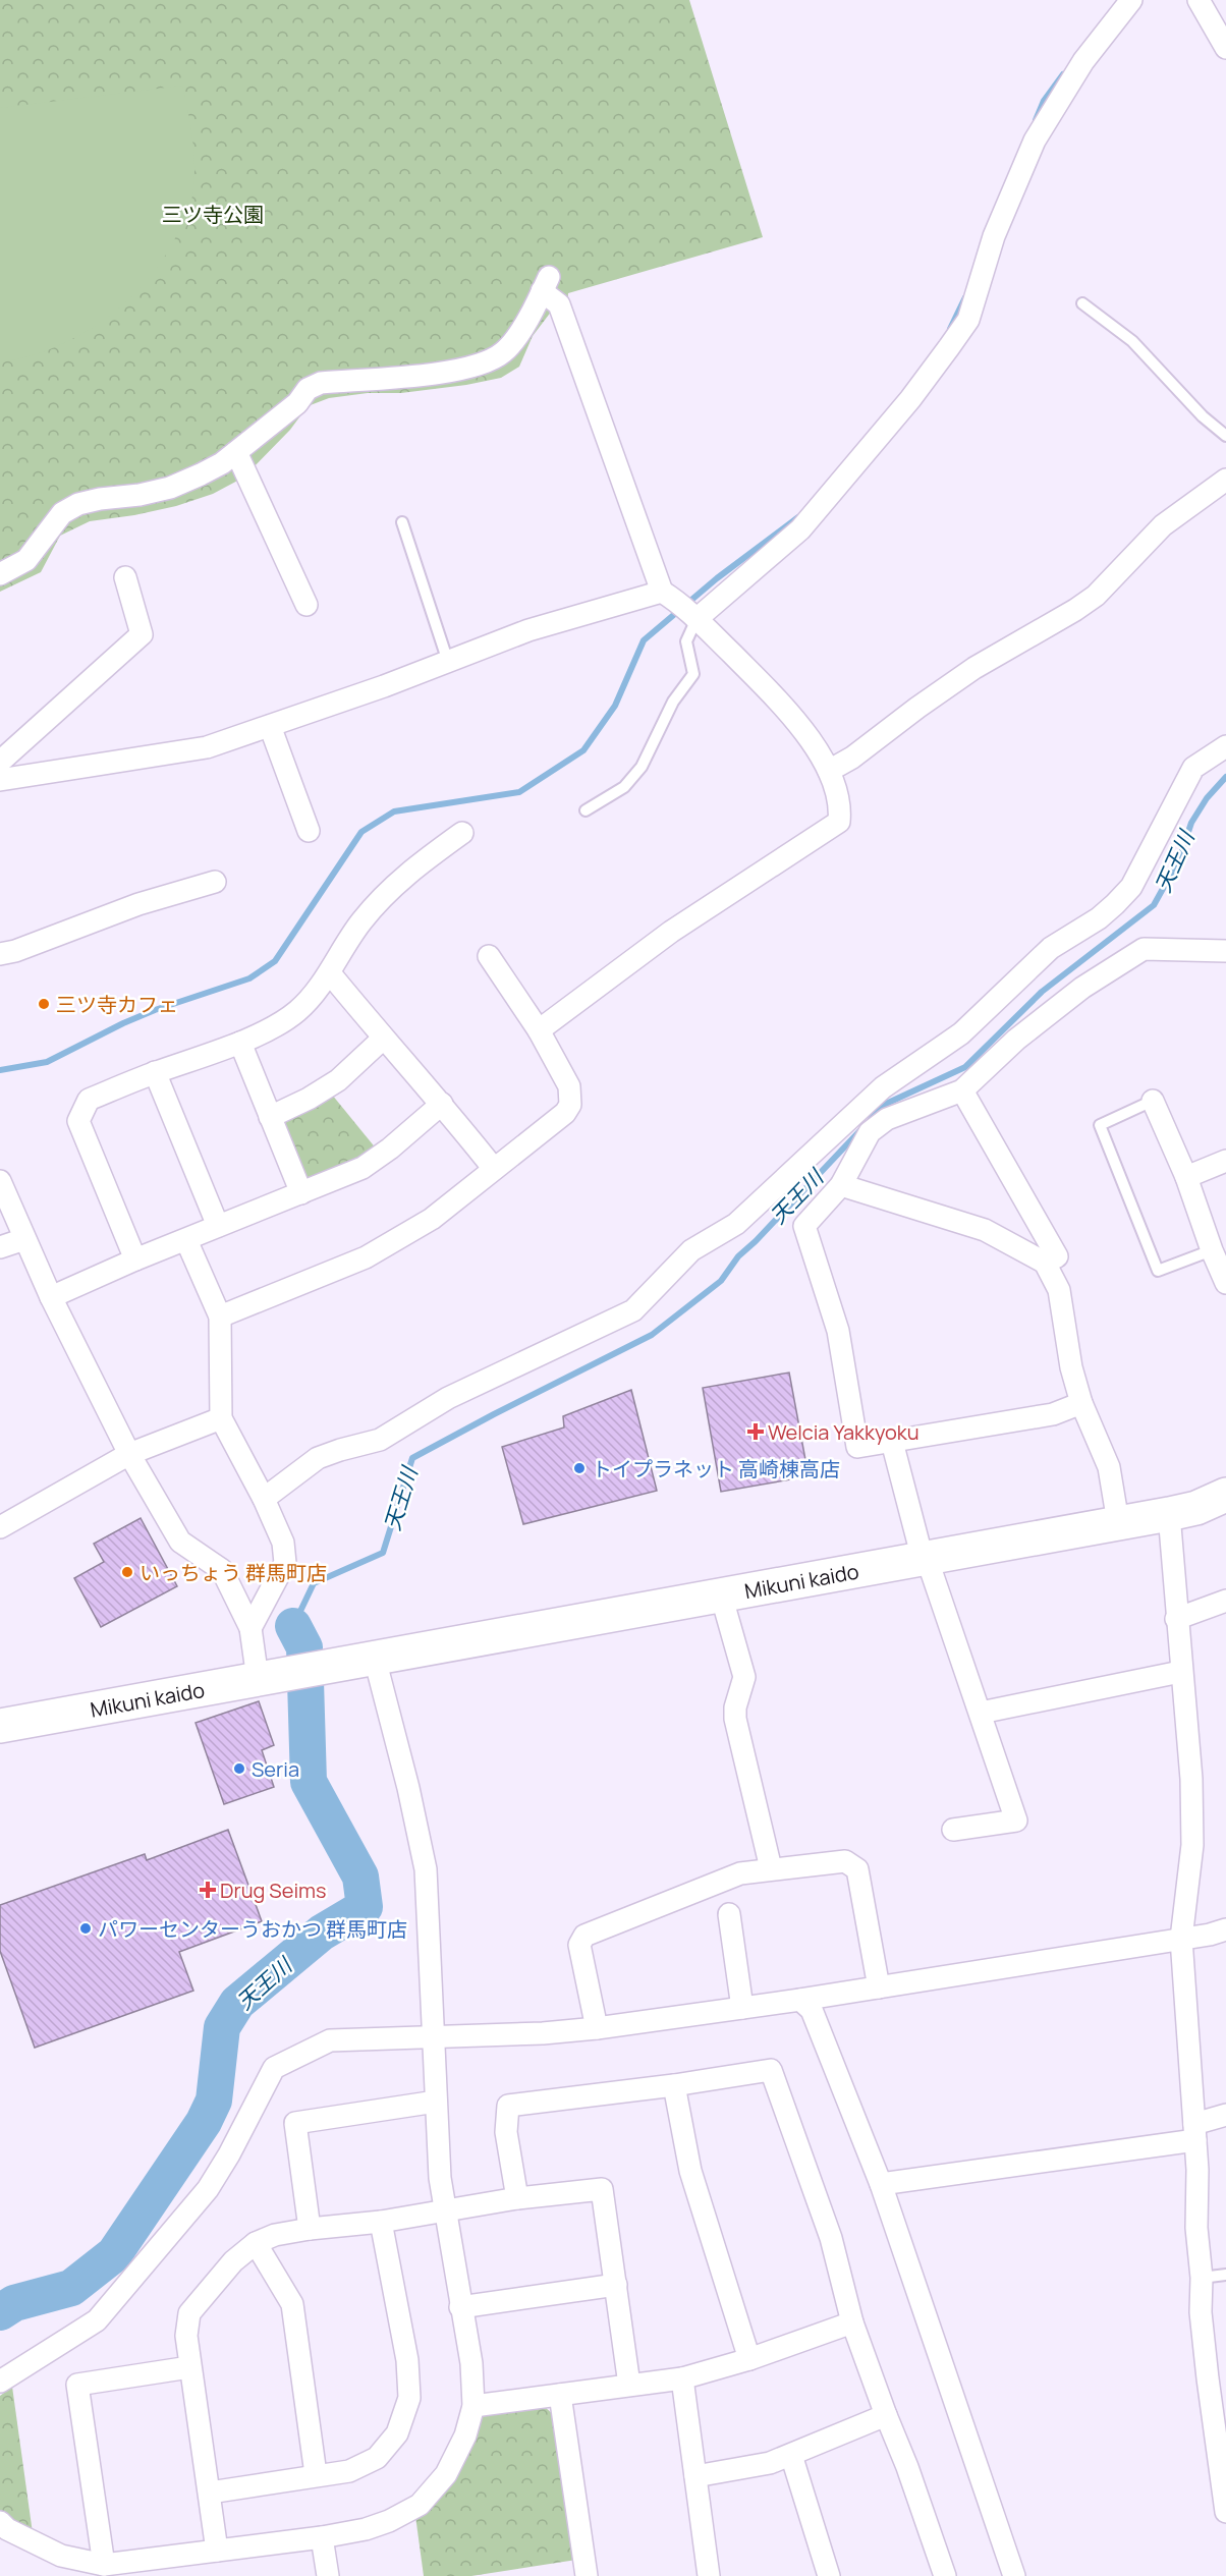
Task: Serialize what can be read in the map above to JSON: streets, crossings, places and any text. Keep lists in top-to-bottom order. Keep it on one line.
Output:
{"streets":{"main road":["Mikuni kaido"]},"water":["天王川"],"parks":["三ツ寺公園"],"places":{"other":["三ツ寺カフェ","トイプラネット 高崎棟高店","いっちょう 群馬町店","Seria","パワーセンターうおかつ 群馬町店"],"health":["Welcia Yakkyoku","Drug Seims"]}}
